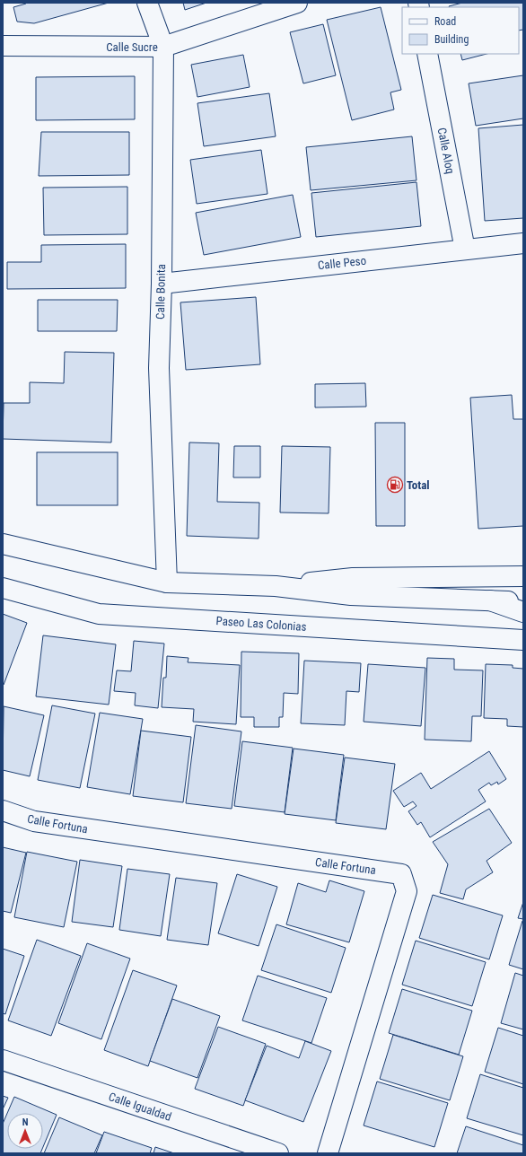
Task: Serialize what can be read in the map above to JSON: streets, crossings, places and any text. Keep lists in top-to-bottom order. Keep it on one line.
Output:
{"streets":{"main road":["Calle Sucre","Calle Aloq","Calle Peso","Calle Bonita","Paseo Las Colonias","Calle Fortuna","Calle Igualdad"]},"crossings":[["Calle Sucre","Calle Bonita"],["Calle Aloq","Calle Peso"],["Calle Peso","Calle Bonita"]],"places":{"fuel station":["Total"]},"legend":["Road","Building"],"north":"top"}
